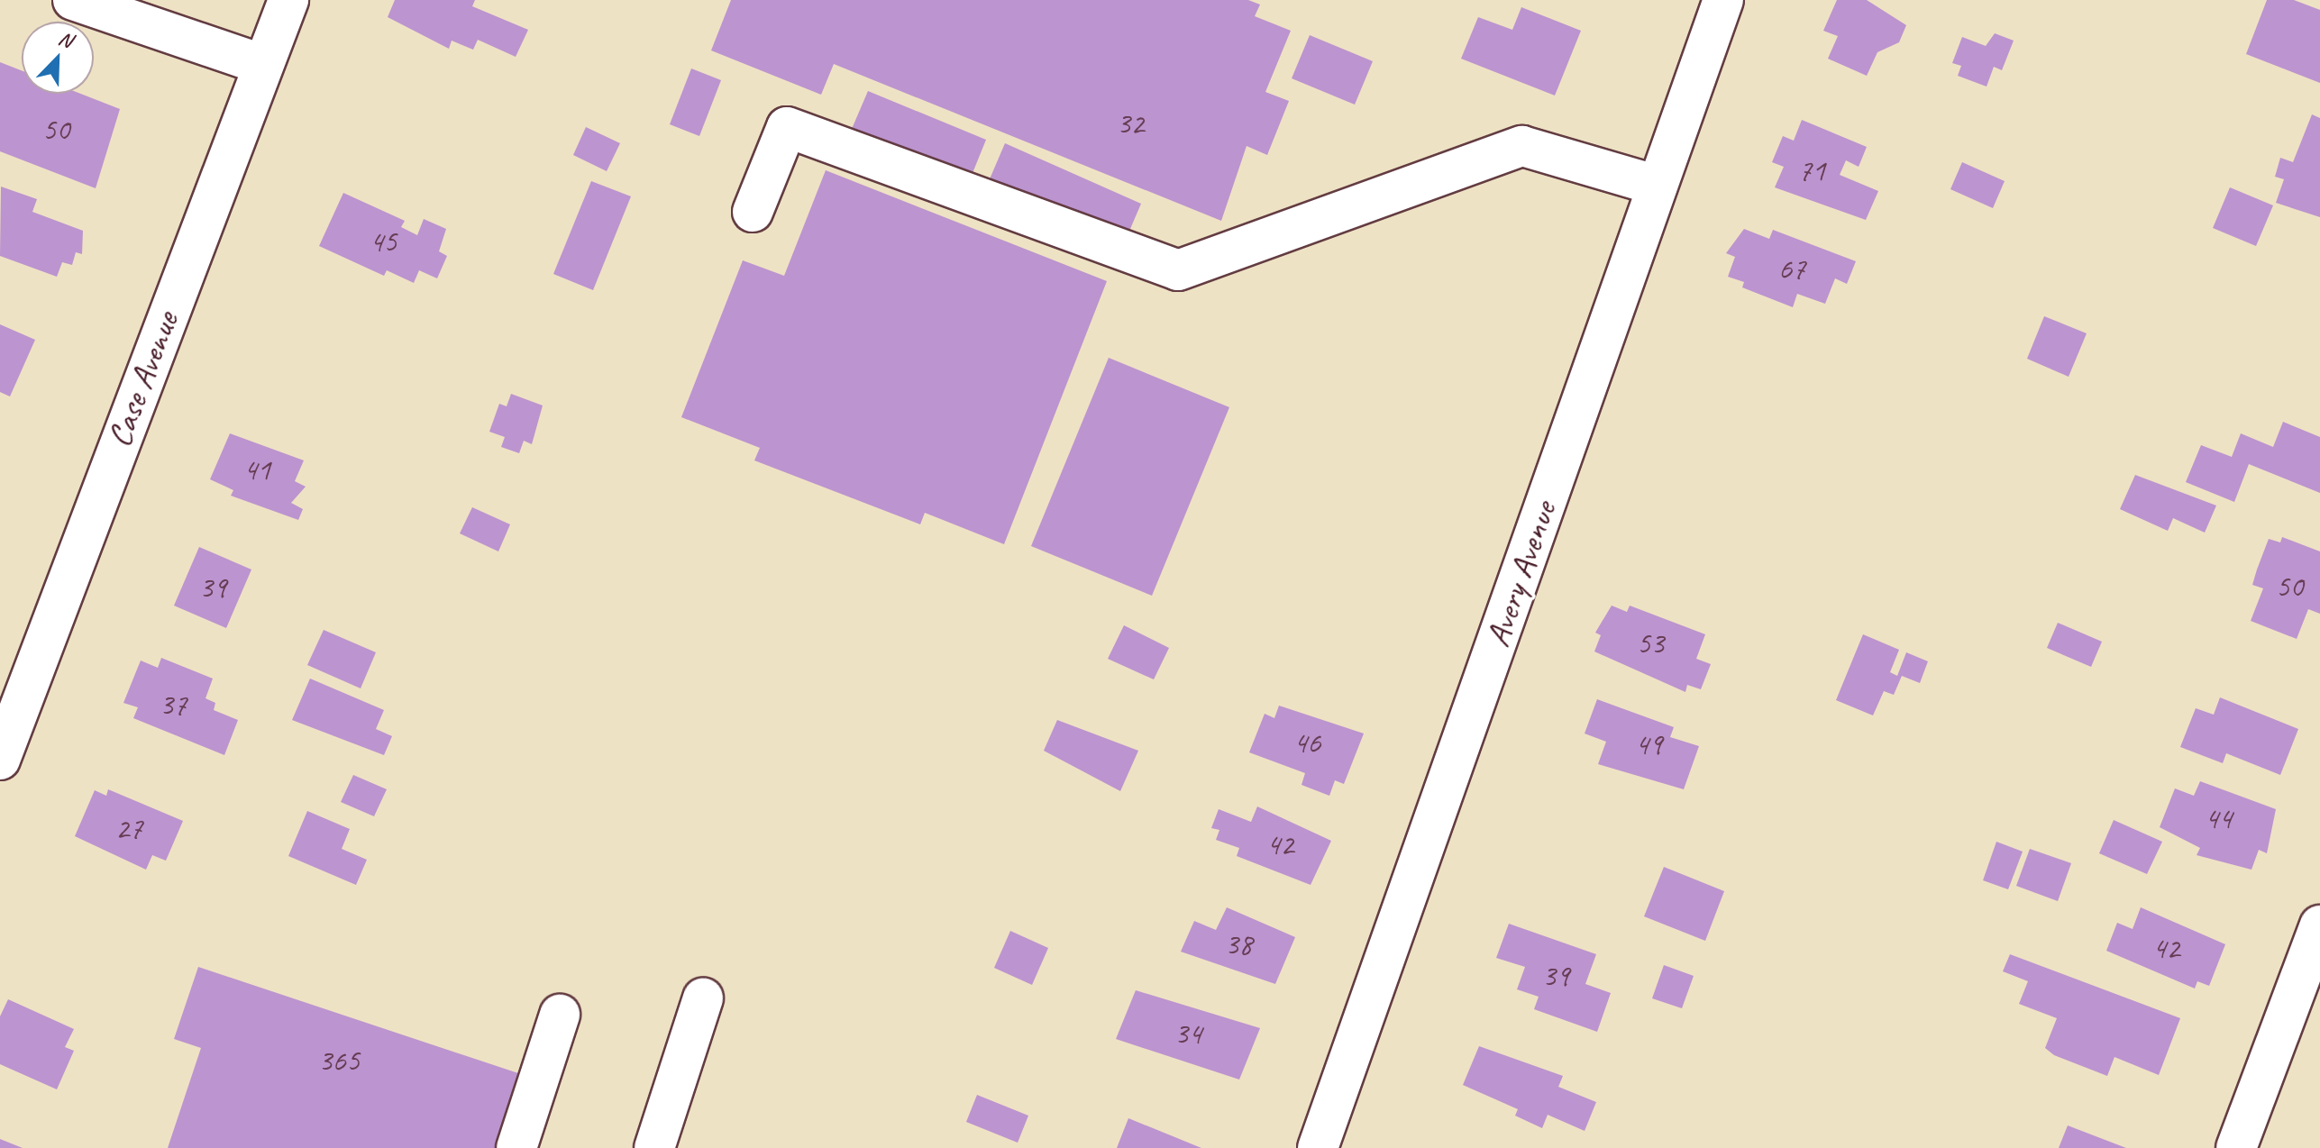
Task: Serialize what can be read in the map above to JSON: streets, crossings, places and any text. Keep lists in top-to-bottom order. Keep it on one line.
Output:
{"streets":{"street":["Case Avenue","Avery Avenue"]},"house_numbers":["32","50","71","45","67","41","50","39","53","37","46","49","44","27","42","38","42","39","34","365"],"north":"top right"}
